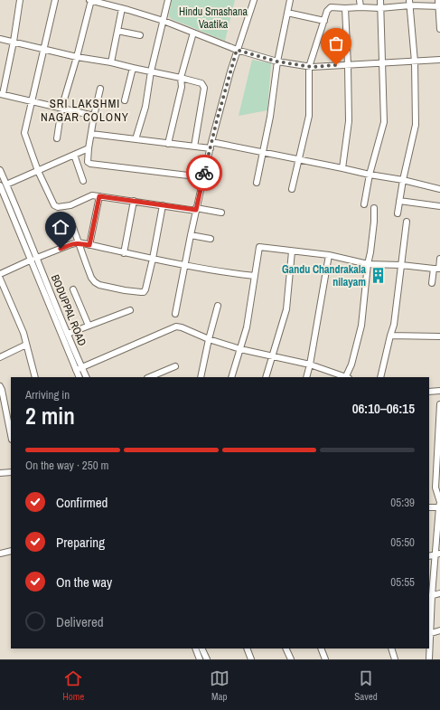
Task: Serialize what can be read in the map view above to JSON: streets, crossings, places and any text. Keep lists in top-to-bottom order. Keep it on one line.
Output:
{"streets":{"street":["BODUPPAL ROAD"]},"districts":["SRI LAKSHMI NAGAR COLONY"],"parks":["Hindu Smashana Vaatika"],"places":{"building":["Gandu Chandrakala nilayam"]},"page":{"heading":["2 min","Arriving in","06:10–06:15"],"bar":"On the way · 250 m","list":[["Confirmed","05:39"],["Preparing","05:50"],["On the way","05:55"],"Delivered"],"tabs":["Home","Map","Saved"]}}
